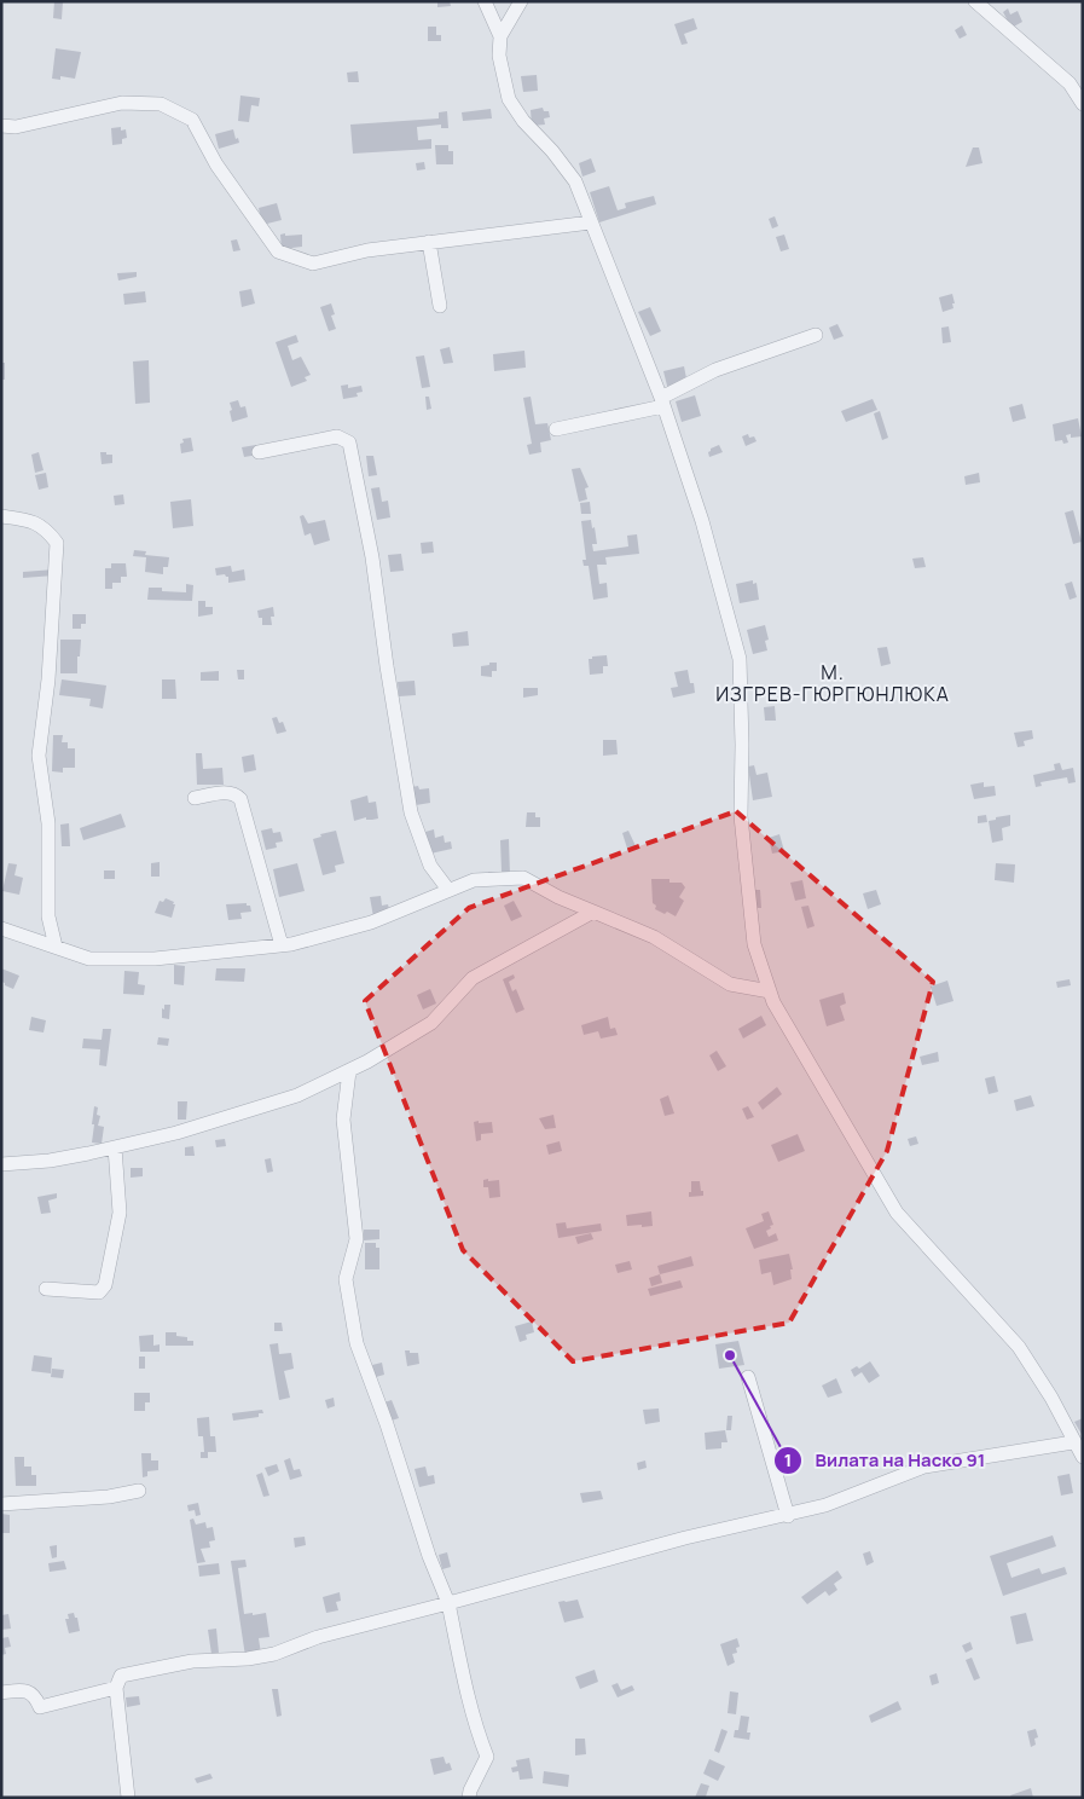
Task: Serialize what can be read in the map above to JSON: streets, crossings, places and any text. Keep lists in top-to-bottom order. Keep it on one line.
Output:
{"districts":["М. ИЗГРЕВ-ГЮРГЮНЛЮКА"],"places":["Вилата на Наско 91"]}
